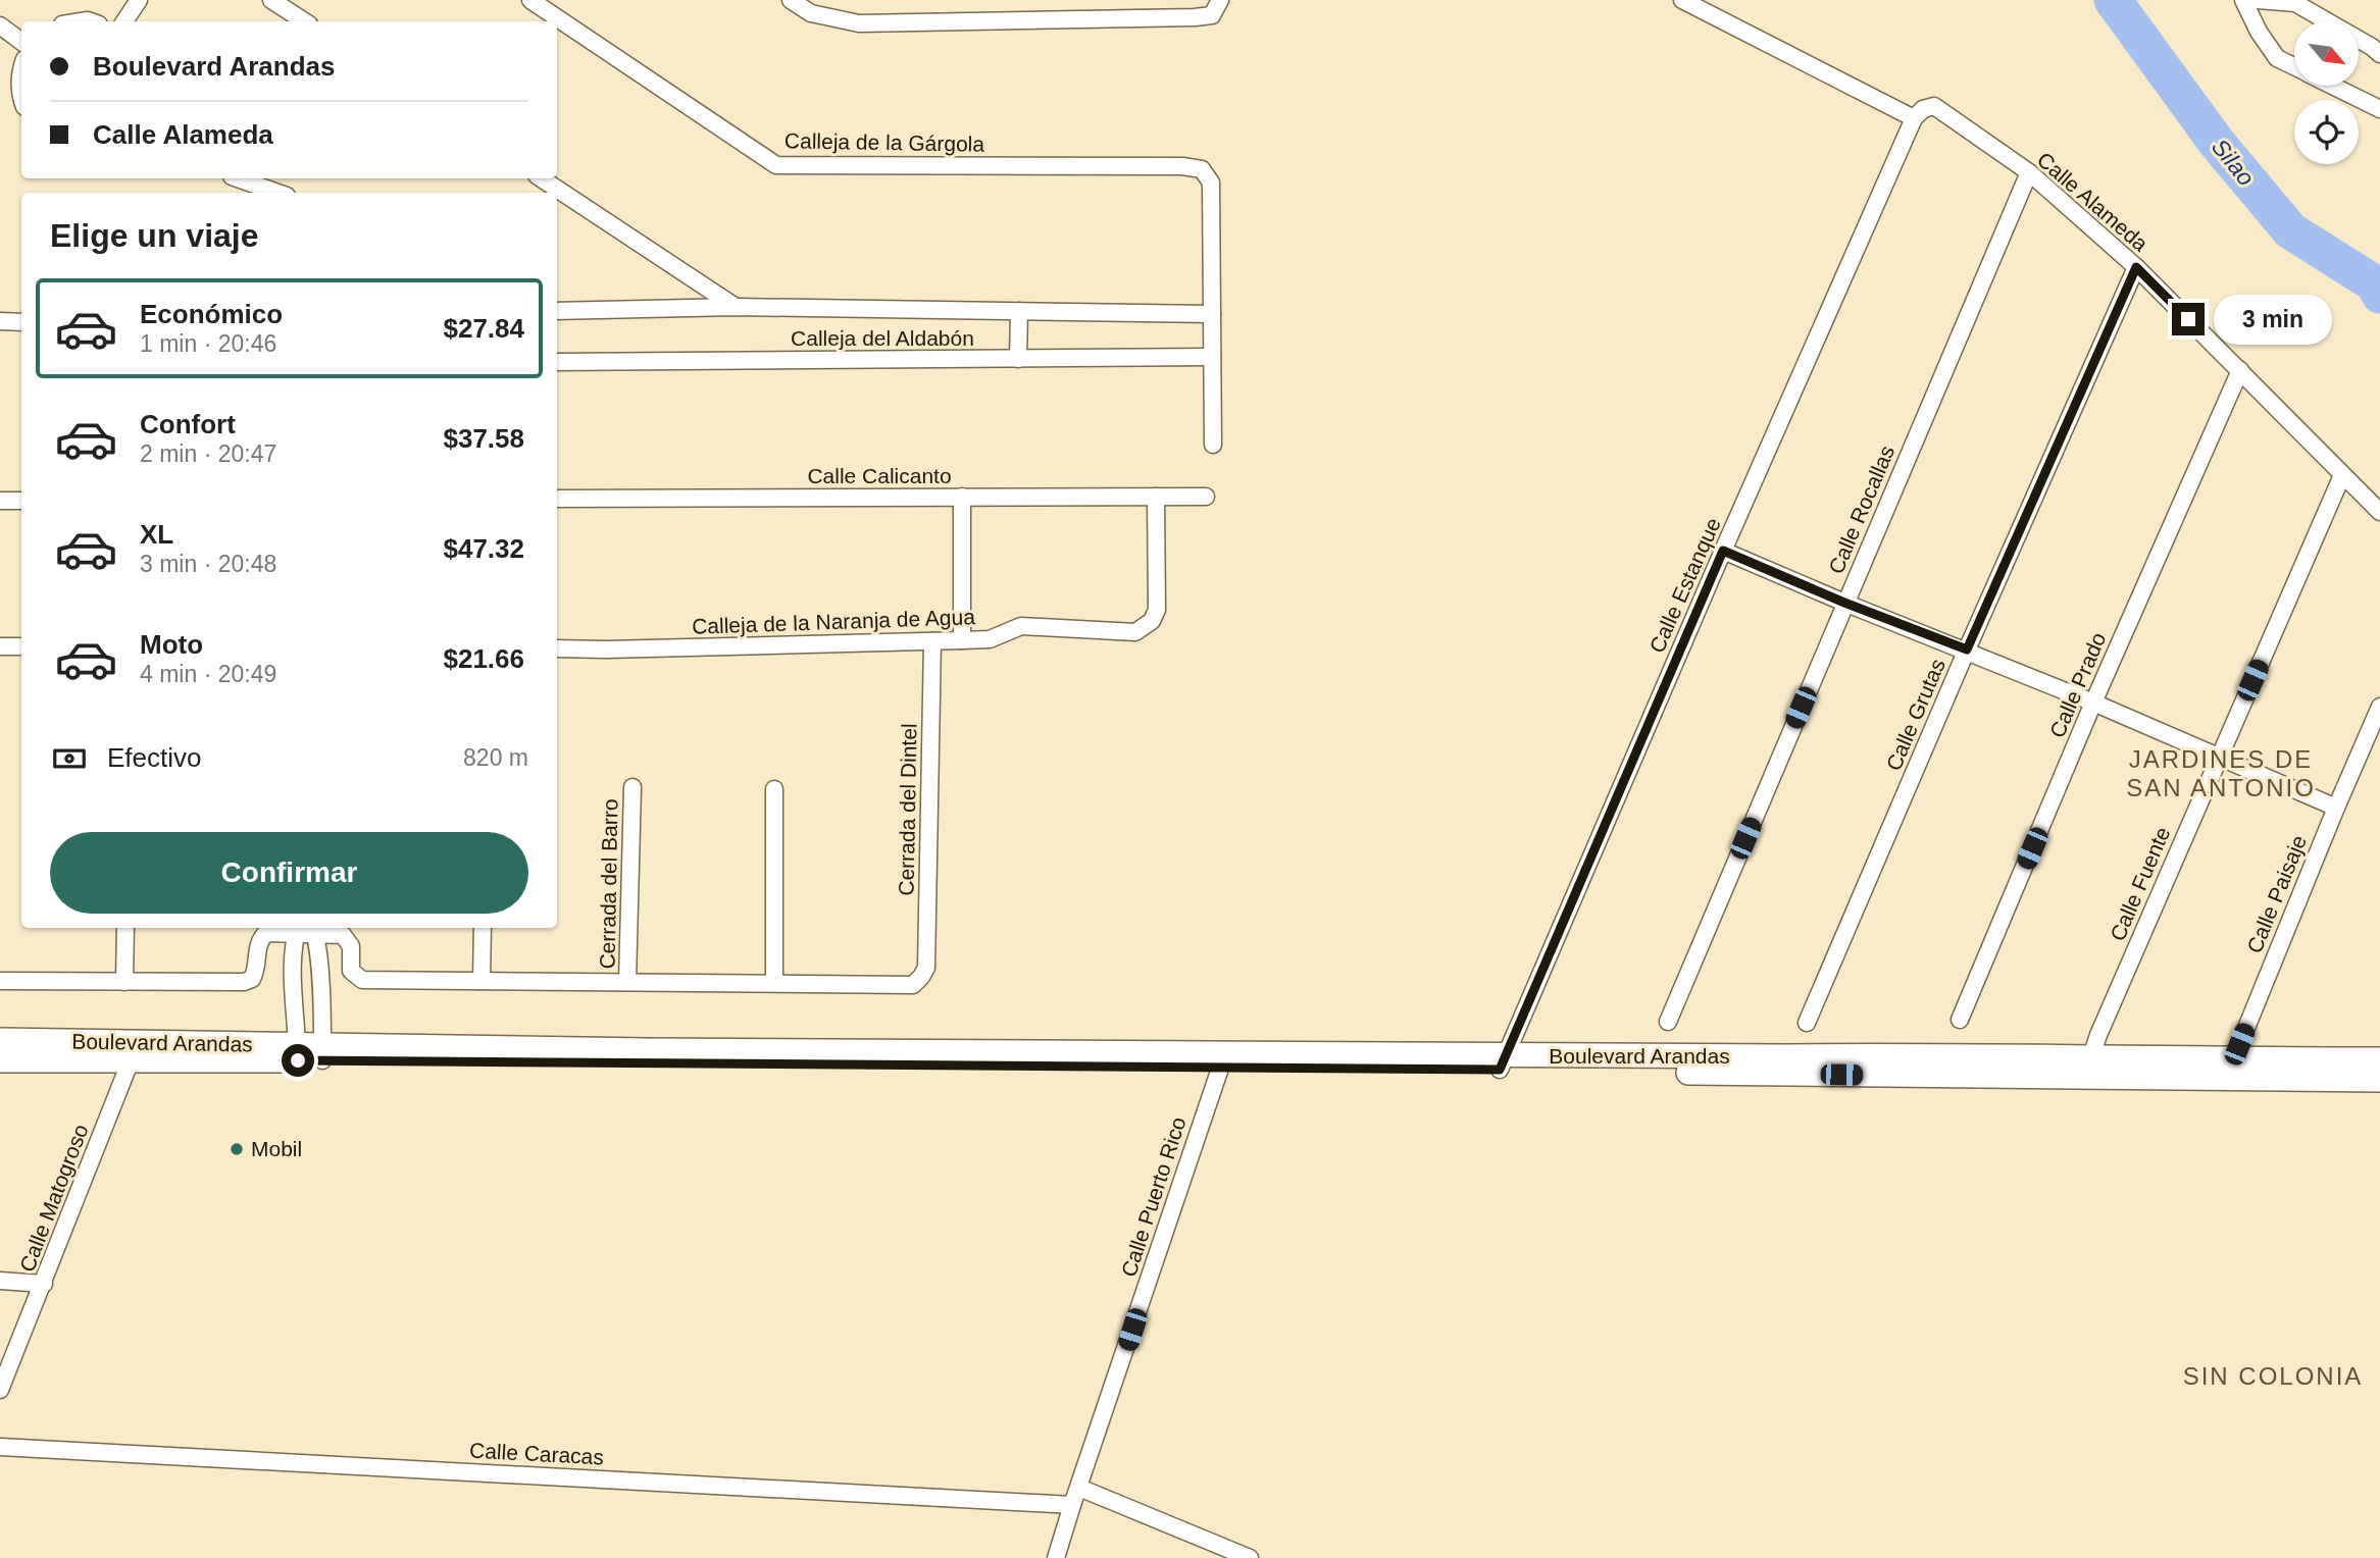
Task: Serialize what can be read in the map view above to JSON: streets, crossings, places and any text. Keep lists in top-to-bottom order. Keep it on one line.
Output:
{"streets":{"main road":["Boulevard Arandas"],"street":["Calleja de la Gárgola","Calle Alameda","Calleja del Aldabón","Calle Calicanto","Calle Rocallas","Calle Estanque","Calleja de la Naranja de Agua","Calle Prado","Calle Grutas","Cerrada del Dintel","Cerrada del Barro","Calle Fuente","Calle Paisaje","Calle Puerto Rico","Calle Matogroso","Calle Caracas"]},"crossings":[["Calleja de la Gárgola","Calleja del Aldabón"],["Calle Alameda","Calle Rocallas"],["Calle Alameda","Calle Estanque"],["Calle Alameda","Calle Prado"],["Calle Alameda","Calle Grutas"],["Calle Alameda","Calle Fuente"],["Calle Calicanto","Calleja de la Naranja de Agua"],["Calle Estanque","Boulevard Arandas"],["Calleja de la Naranja de Agua","Cerrada del Dintel"],["Calle Fuente","Boulevard Arandas"],["Calle Paisaje","Boulevard Arandas"],["Boulevard Arandas","Calle Puerto Rico"],["Boulevard Arandas","Calle Matogroso"],["Calle Puerto Rico","Calle Caracas"]],"districts":["JARDINES DE SAN ANTONIO","SIN COLONIA"],"water":["Silao"],"places":["Mobil"],"north":"bottom right","page":{"banner":["Boulevard Arandas","Calle Alameda"],"heading":"Elige un viaje","list":[{"name":"Económico","note":"1 min · 20:46","value":"$27.84"},{"name":"Confort","note":"2 min · 20:47","value":"$37.58"},{"name":"XL","note":"3 min · 20:48","value":"$47.32"},{"name":"Moto","note":"4 min · 20:49","value":"$21.66"}],"bubble":"3 min","pay":["Efectivo","820 m"],"buttons":"Confirmar"}}
